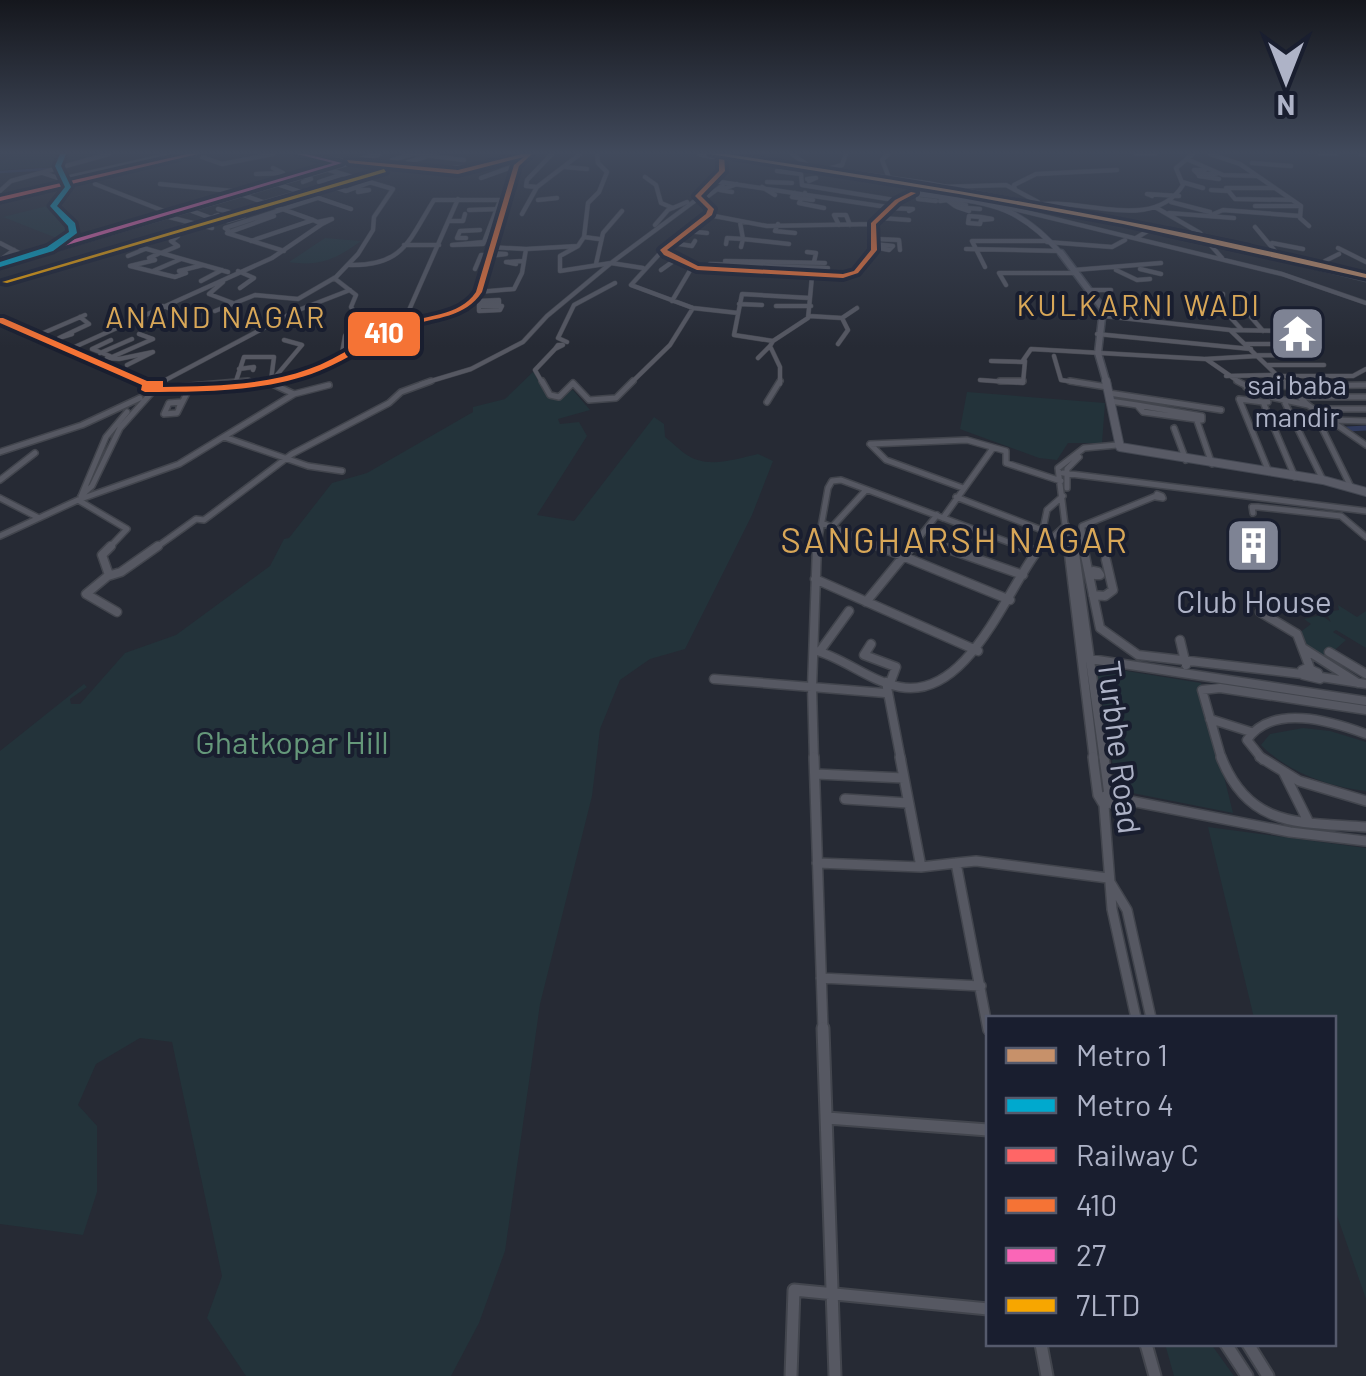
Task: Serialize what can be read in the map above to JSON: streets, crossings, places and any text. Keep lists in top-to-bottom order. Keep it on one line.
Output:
{"streets":{"street":["Turbhe Road"]},"districts":["KULKARNI WADI","ANAND NAGAR","SANGHARSH NAGAR"],"parks":["Ghatkopar Hill"],"places":{"temple":["sai baba mandir"],"building":["Club House"]},"lines":["metro line 1","metro line 4","transit line 410","transit line 27","transit line 7LTD"],"legend":["Metro 1","Metro 4","Railway C","410","27","7LTD"],"north":"bottom"}
